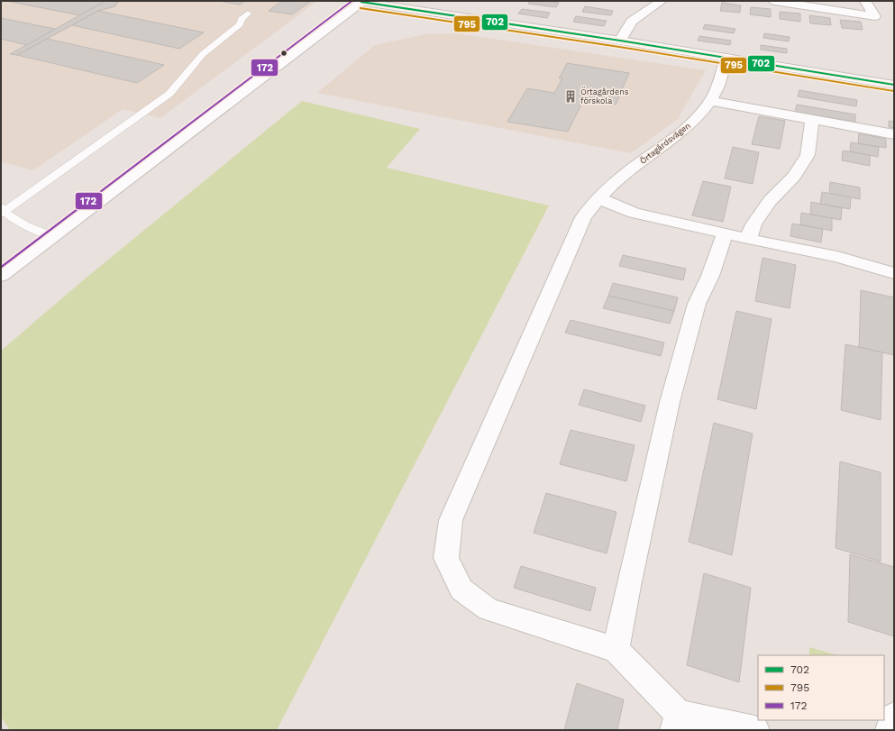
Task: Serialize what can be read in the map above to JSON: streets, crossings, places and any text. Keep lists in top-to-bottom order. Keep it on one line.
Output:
{"streets":{"street":["Örtagårdsvägen"]},"places":{"building":["Örtagårdens förskola"]},"lines":["transit line 172","transit line 702","transit line 795"],"legend":["702","795","172"]}
